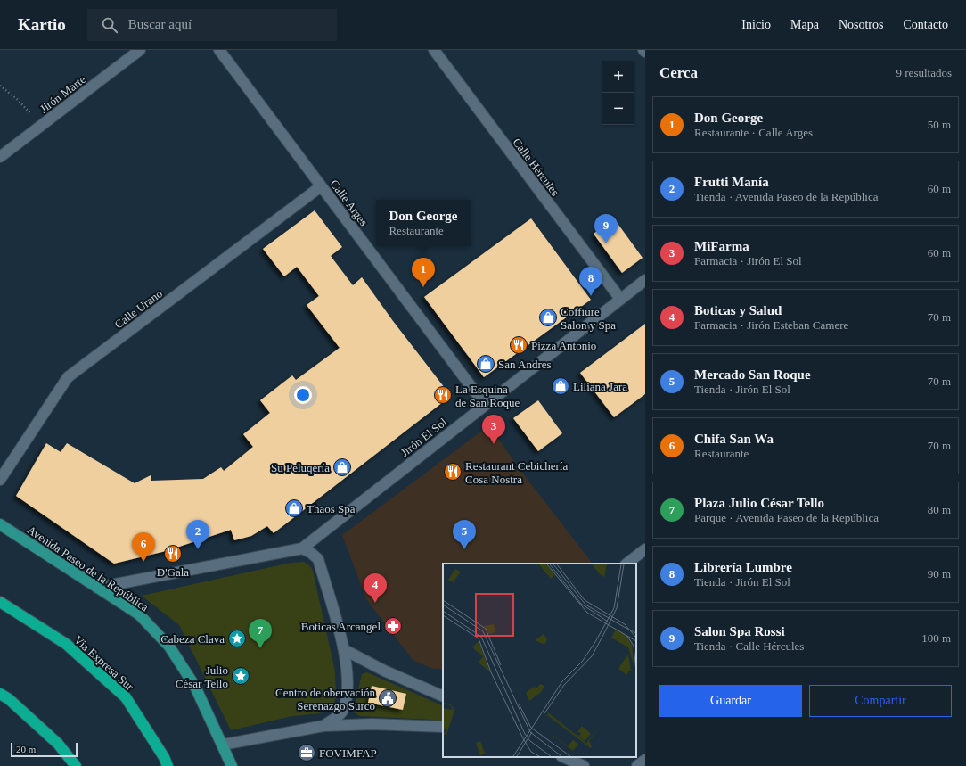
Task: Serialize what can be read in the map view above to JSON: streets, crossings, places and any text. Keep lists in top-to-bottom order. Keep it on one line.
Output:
{"streets":{"highway":["Via Expresa Sur"],"main road":["Avenida Paseo de la República"],"street":["Jirón Marte","Calle Hércules","Calle Arges","Calle Urano","Jirón El Sol"]},"crossings":[["Calle Hércules","Jirón El Sol"],["Calle Arges","Calle Urano"],["Calle Arges","Jirón El Sol"]],"places":{"shop":["Coffiure Salon y Spa","San Andres","Liliana Jara","Su Peluqería","Thaos Spa"],"restaurant":["Pizza Antonio","La Esquina de San Roque","Restaurant Cebichería Cosa Nostra","D'Gala"],"pharmacy":["Boticas Arcangel"],"place":["Cabeza Clava","Julio César Tello"],"public building":["Centro de obervación Serenazgo Surco"],"office":["FOVIMFAP"]},"scale_bar":"20 m","page":{"header":"Kartio","search":"Buscar aquí","nav":["Inicio","Mapa","Nosotros","Contacto"],"heading":["Cerca","9 resultados"],"map_buttons":["+","−"],"list":[{"mark":"1","name":"Don George","note":"Restaurante · Calle Arges","value":"50 m"},{"mark":"2","name":"Frutti Manía","note":"Tienda · Avenida Paseo de la República","value":"60 m"},{"mark":"3","name":"MiFarma","note":"Farmacia · Jirón El Sol","value":"60 m"},{"mark":"4","name":"Boticas y Salud","note":"Farmacia · Jirón Esteban Camere","value":"70 m"},{"mark":"5","name":"Mercado San Roque","note":"Tienda · Jirón El Sol","value":"70 m"},{"mark":"6","name":"Chifa San Wa","note":"Restaurante","value":"70 m"},{"mark":"7","name":"Plaza Julio César Tello","note":"Parque · Avenida Paseo de la República","value":"80 m"},{"mark":"8","name":"Librería Lumbre","note":"Tienda · Jirón El Sol","value":"90 m"},{"mark":"9","name":"Salon Spa Rossi","note":"Tienda · Calle Hércules","value":"100 m"}],"popup":["Don George","Restaurante"],"pins":["9","1","8","3","2","5","6","4","7"],"buttons":["Guardar","Compartir"],"scale":"20 m"}}
